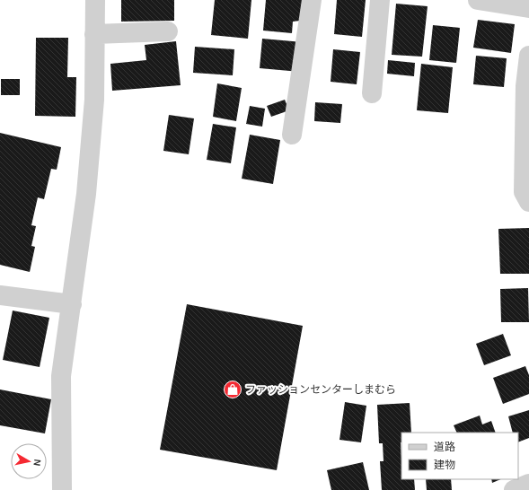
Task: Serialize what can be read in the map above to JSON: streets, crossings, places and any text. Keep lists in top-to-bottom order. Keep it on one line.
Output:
{"places":{"shop":["ファッションセンターしまむら"]},"legend":["道路","建物"],"north":"right"}
